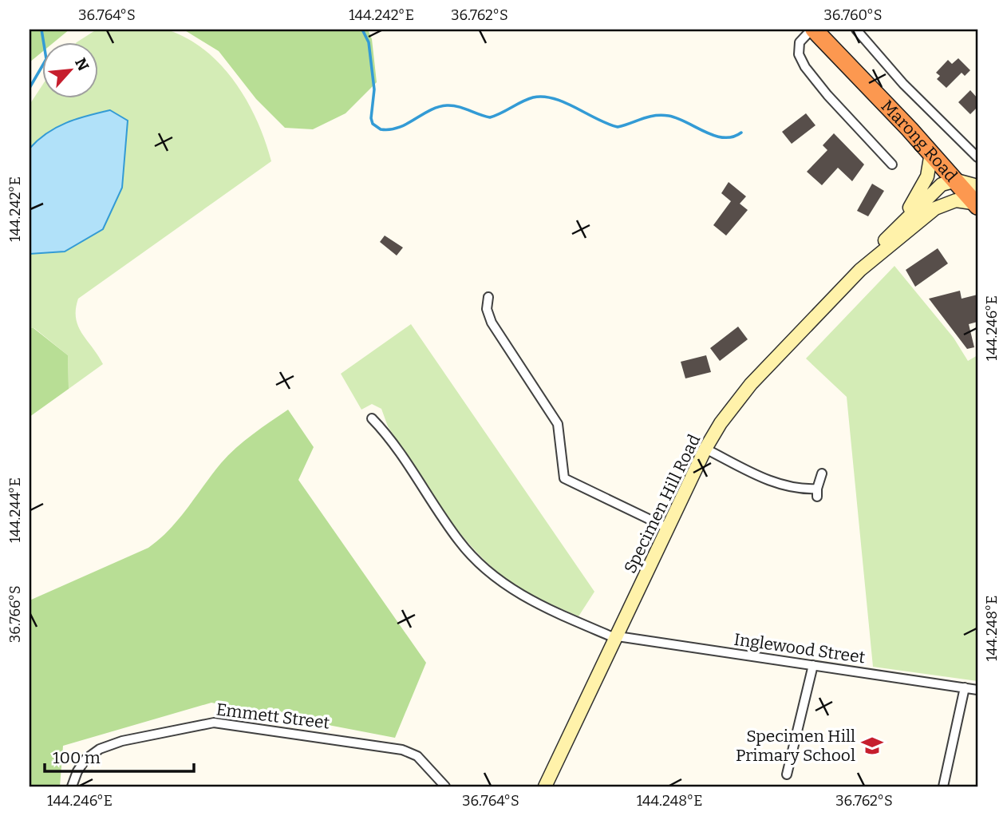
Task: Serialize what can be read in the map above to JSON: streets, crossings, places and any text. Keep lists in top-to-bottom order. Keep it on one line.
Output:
{"streets":{"highway":["Marong Road"],"main road":["Specimen Hill Road"],"street":["Inglewood Street","Emmett Street"]},"crossings":[["Marong Road","Specimen Hill Road"],["Specimen Hill Road","Inglewood Street"]],"places":{"school or university":["Specimen Hill Primary School"]},"scale_bar":"100 m","north":"top right","coordinates":["36.764°S","144.242°E","36.762°S","36.760°S","144.246°E","144.244°E","36.766°S","144.248°E"]}
